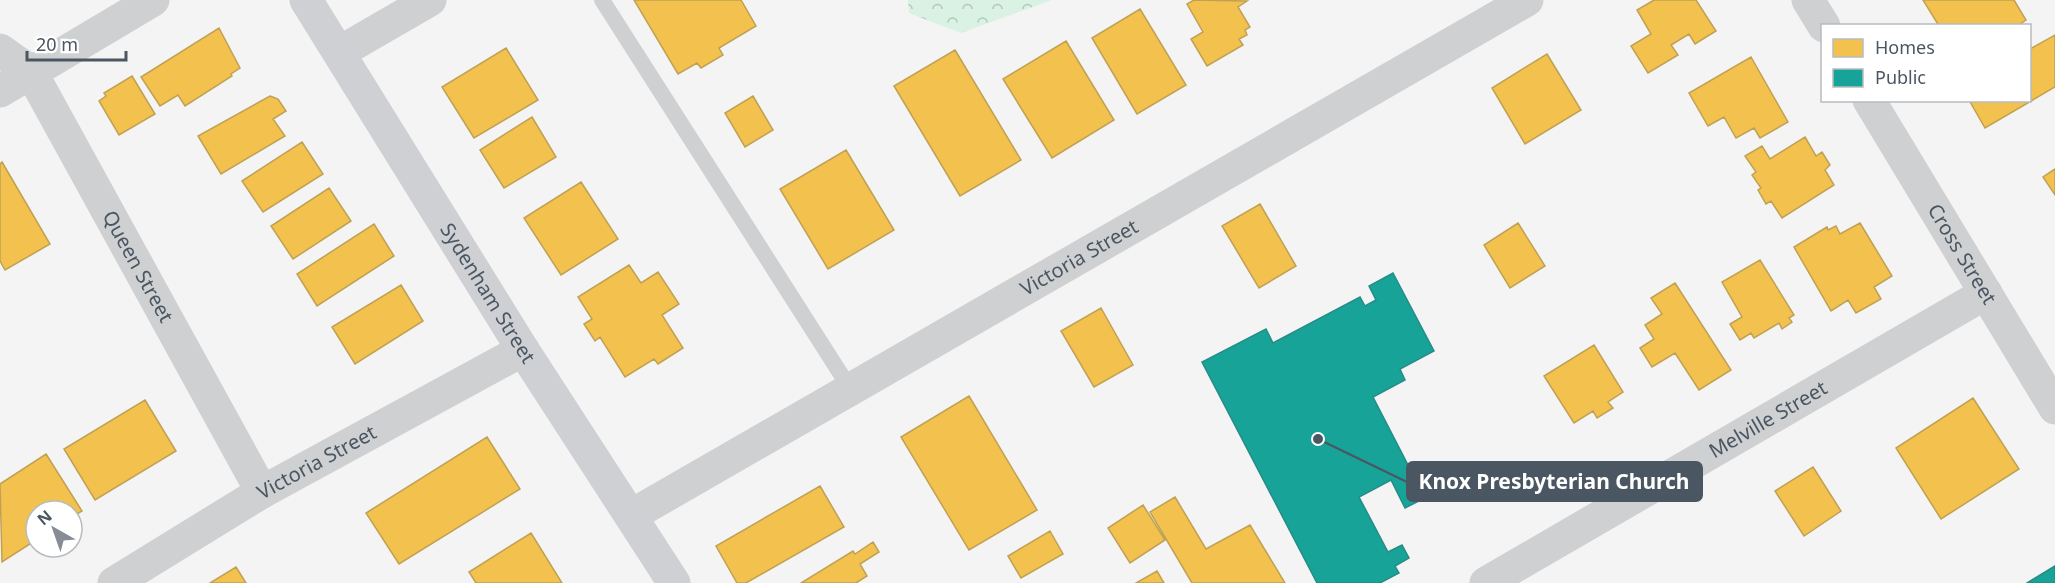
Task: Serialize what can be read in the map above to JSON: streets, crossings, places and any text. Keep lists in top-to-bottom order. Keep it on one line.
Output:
{"streets":{"main road":["Sydenham Street"],"street":["Cross Street","Victoria Street","Queen Street","Melville Street"]},"crossings":[["Cross Street","Melville Street"],["Victoria Street","Queen Street"],["Victoria Street","Sydenham Street"]],"places":["Knox Presbyterian Church"],"legend":["Homes","Public"],"scale_bar":"20 m","north":"top left"}
